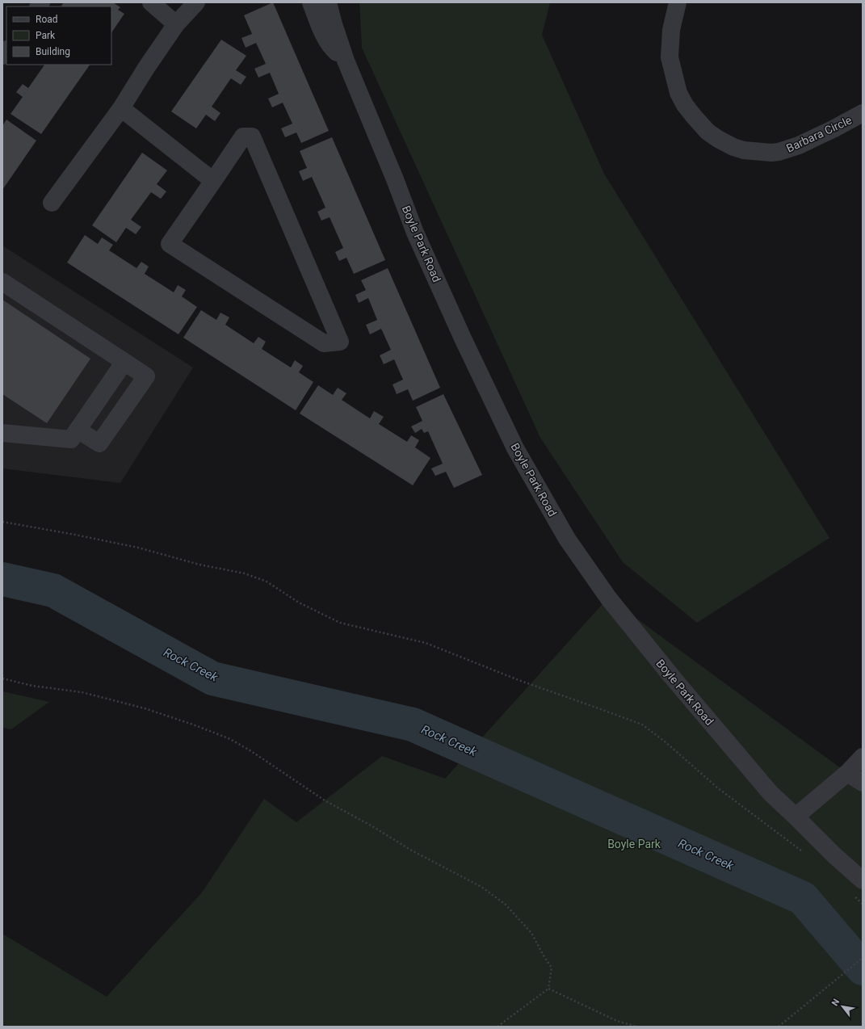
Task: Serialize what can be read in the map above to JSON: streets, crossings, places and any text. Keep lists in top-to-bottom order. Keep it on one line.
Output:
{"streets":{"street":["Barbara Circle","Boyle Park Road"]},"water":["Rock Creek"],"parks":["Boyle Park"],"legend":["Road","Park","Building"],"north":"top left"}
